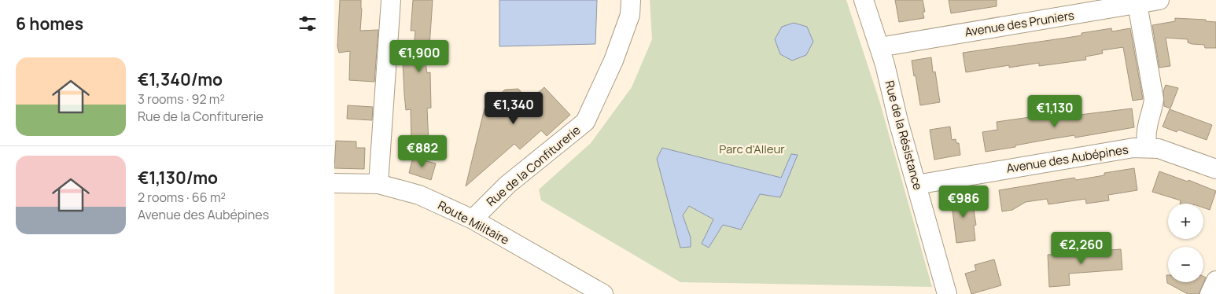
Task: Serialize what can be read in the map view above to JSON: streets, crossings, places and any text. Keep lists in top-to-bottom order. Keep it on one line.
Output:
{"streets":{"street":["Avenue des Pruniers","Rue de la Résistance","Avenue des Aubépines","Rue de la Confiturerie","Route Militaire"]},"crossings":[["Avenue des Pruniers","Rue de la Résistance"],["Rue de la Résistance","Avenue des Aubépines"],["Rue de la Confiturerie","Route Militaire"]],"parks":["Parc d'Alleur"],"page":{"heading":"6 homes","price":["€1,900","€1,340","€1,130","€882","€986","€2,260"],"list":[{"name":"€1,340/mo","note":"3 rooms · 92 m² · Rue de la Confiturerie"},{"name":"€1,130/mo","note":"2 rooms · 66 m² · Avenue des Aubépines"}],"map_buttons":["+","−"]}}
